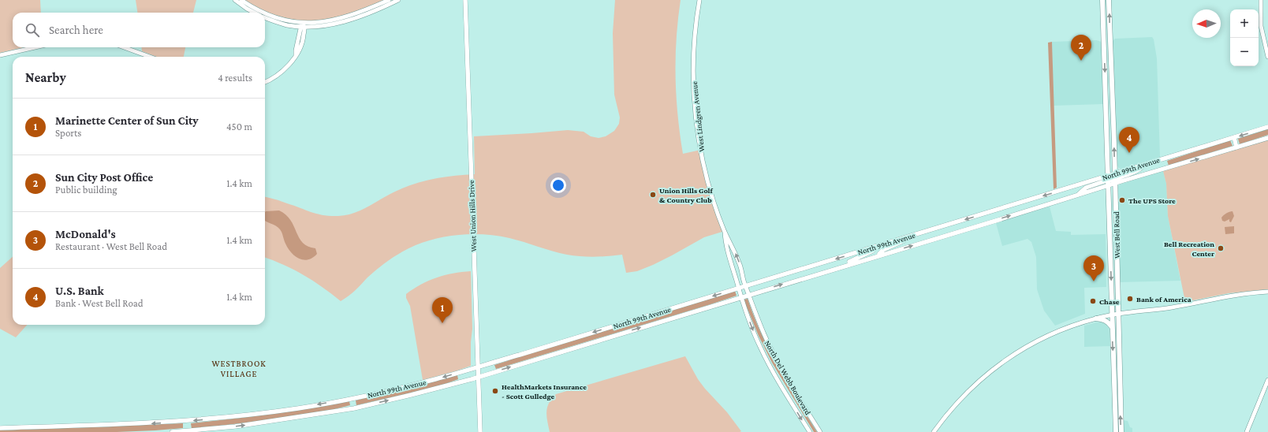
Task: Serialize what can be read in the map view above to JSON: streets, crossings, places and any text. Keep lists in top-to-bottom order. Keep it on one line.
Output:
{"streets":{"main road":["North 99th Avenue","West Union Hills Drive","West Bell Road"],"street":["West Lindgren Avenue","North Del Webb Boulevard"]},"crossings":[["West Lindgren Avenue","North 99th Avenue"],["West Lindgren Avenue","North Del Webb Boulevard"],["North 99th Avenue","West Union Hills Drive"],["North 99th Avenue","West Bell Road"],["North 99th Avenue","North Del Webb Boulevard"]],"districts":["WESTBROOK VILLAGE"],"places":["Union Hills Golf & Country Club","The UPS Store","Bell Recreation Center","Bank of America","Chase","HealthMarkets Insurance - Scott Gulledge"],"north":"left","page":{"map_buttons":["+","−"],"search":"Search here","pins":["2","4","3","1"],"heading":["Nearby","4 results"],"list":[{"mark":"1","name":"Marinette Center of Sun City","note":"Sports","value":"450 m"},{"mark":"2","name":"Sun City Post Office","note":"Public building","value":"1.4 km"},{"mark":"3","name":"McDonald's","note":"Restaurant · West Bell Road","value":"1.4 km"},{"mark":"4","name":"U.S. Bank","note":"Bank · West Bell Road","value":"1.4 km"}]}}
